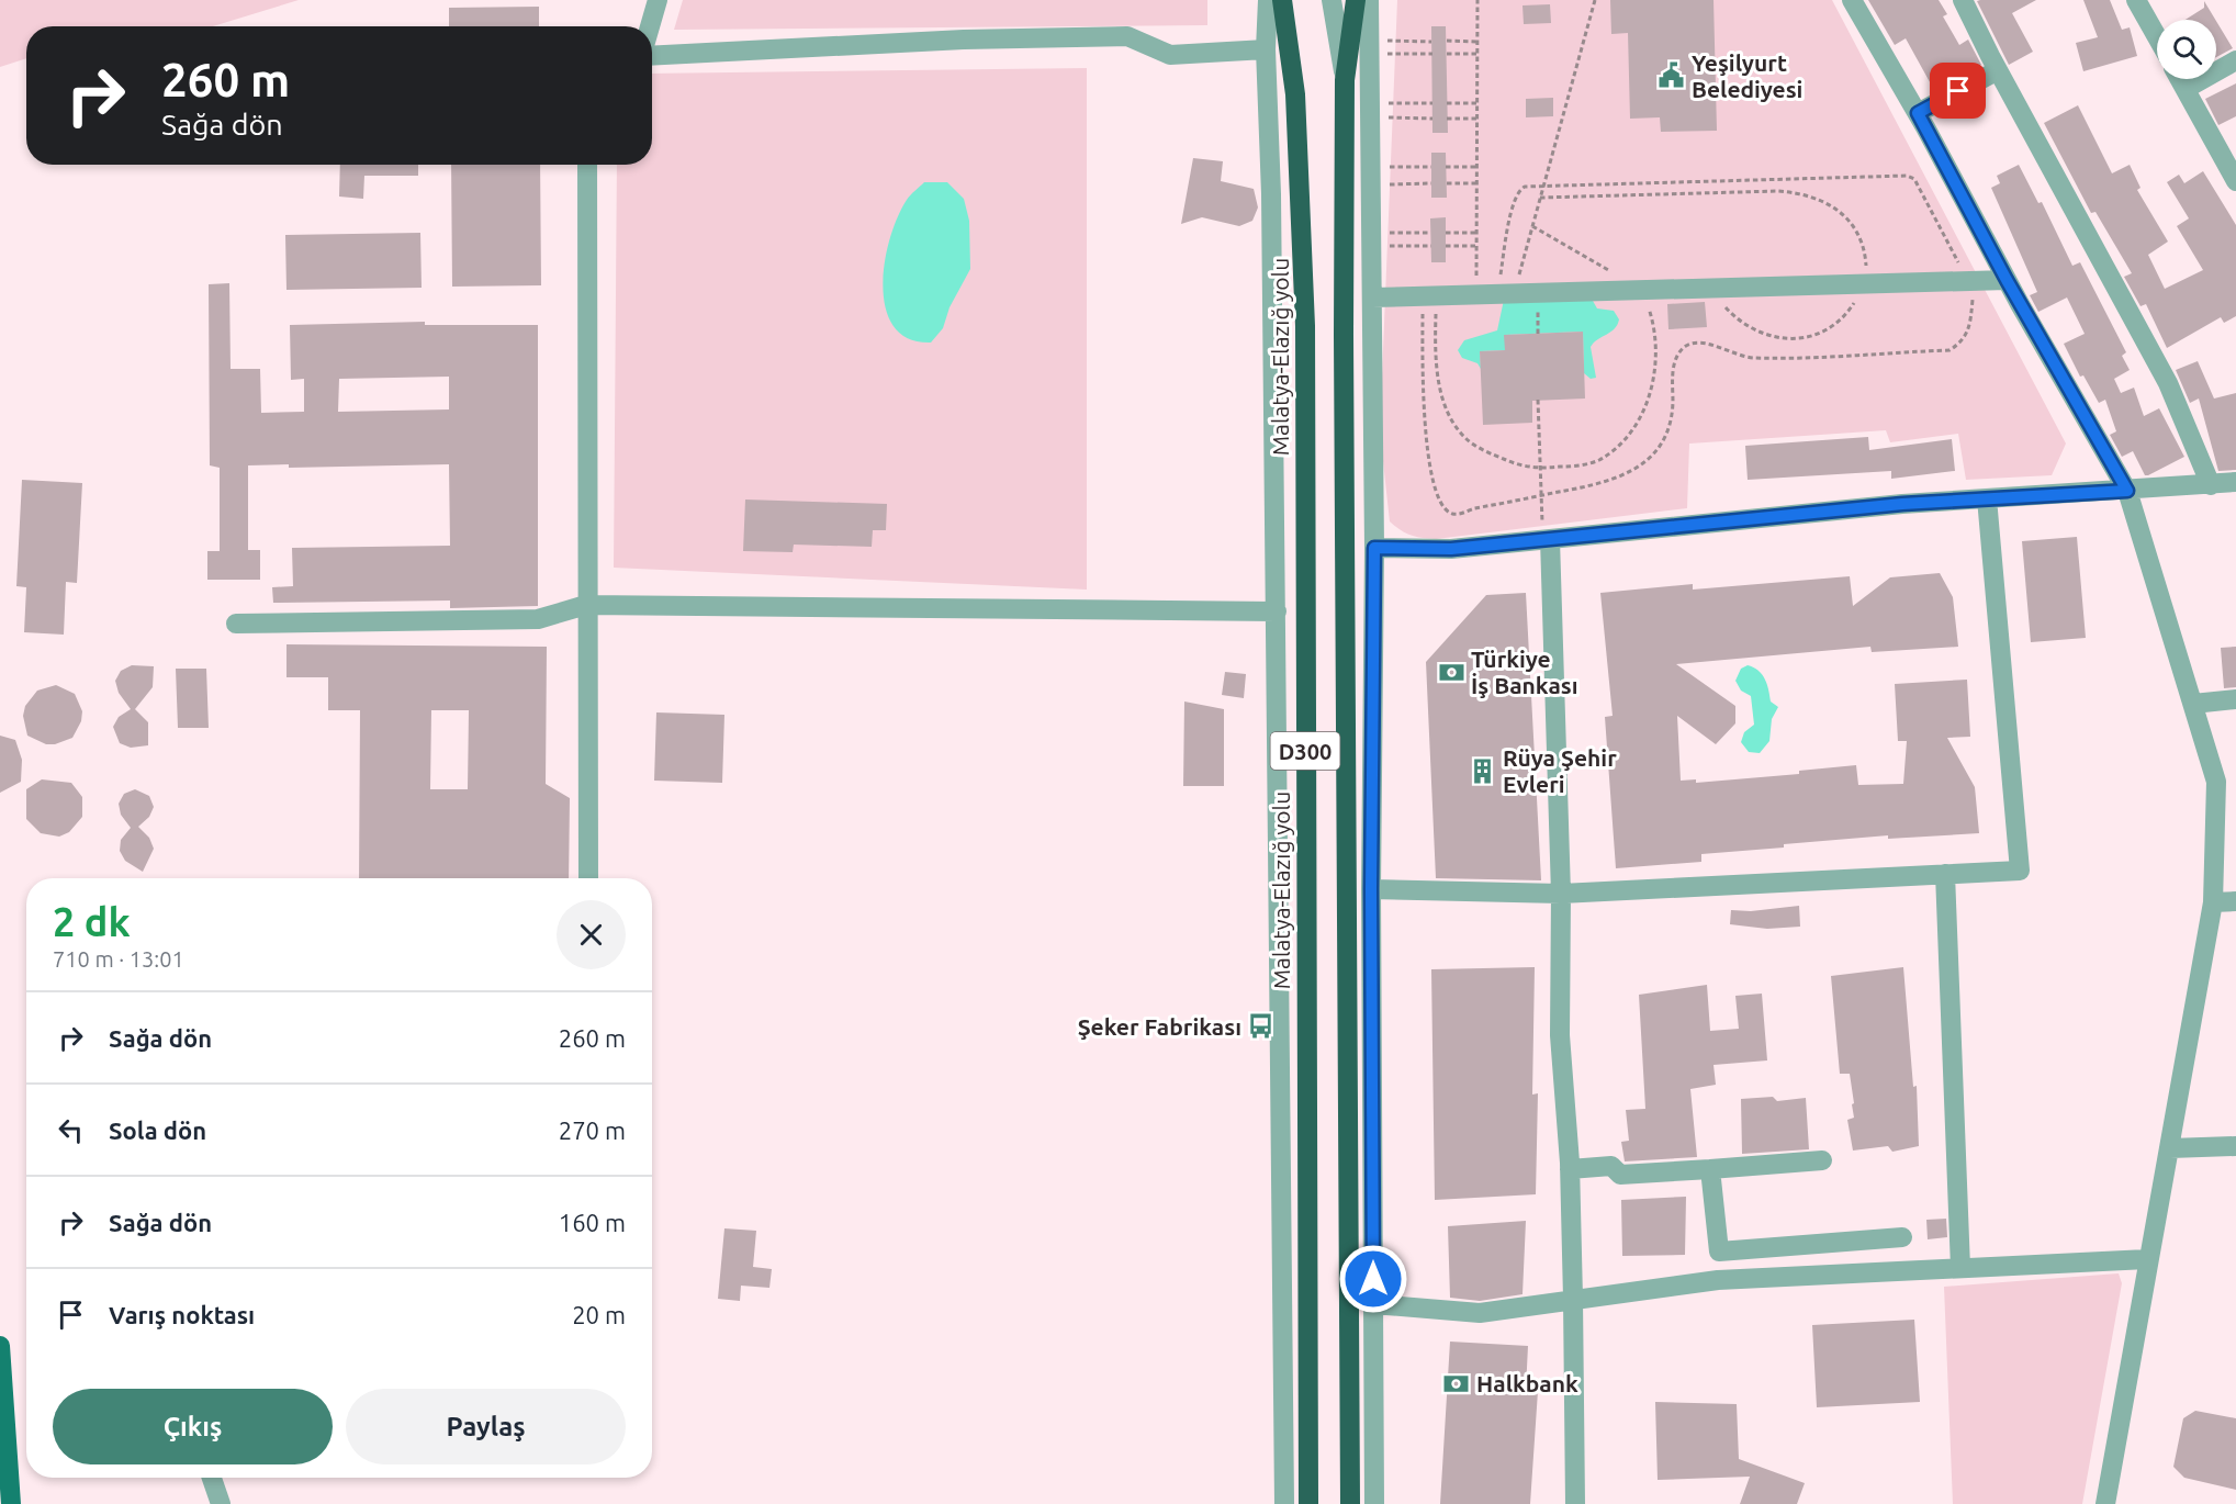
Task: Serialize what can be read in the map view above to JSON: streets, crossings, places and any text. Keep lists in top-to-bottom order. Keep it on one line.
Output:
{"streets":{"highway":["Malatya-Elazığ yolu","D300"]},"places":{"public building":["Yeşilyurt Belediyesi"],"bank":["Türkiye İş Bankası","Halkbank"],"building":["Rüya Şehir Evleri"],"bus stop":["Şeker Fabrikası"]},"page":{"turn":["260 m","Sağa dön"],"heading":["2 dk","710 m · 13:01"],"list":[{"name":"Sağa dön","value":"260 m"},{"name":"Sola dön","value":"270 m"},{"name":"Sağa dön","value":"160 m"},{"name":"Varış noktası","value":"20 m"}],"buttons":["Çıkış","Paylaş"]}}
